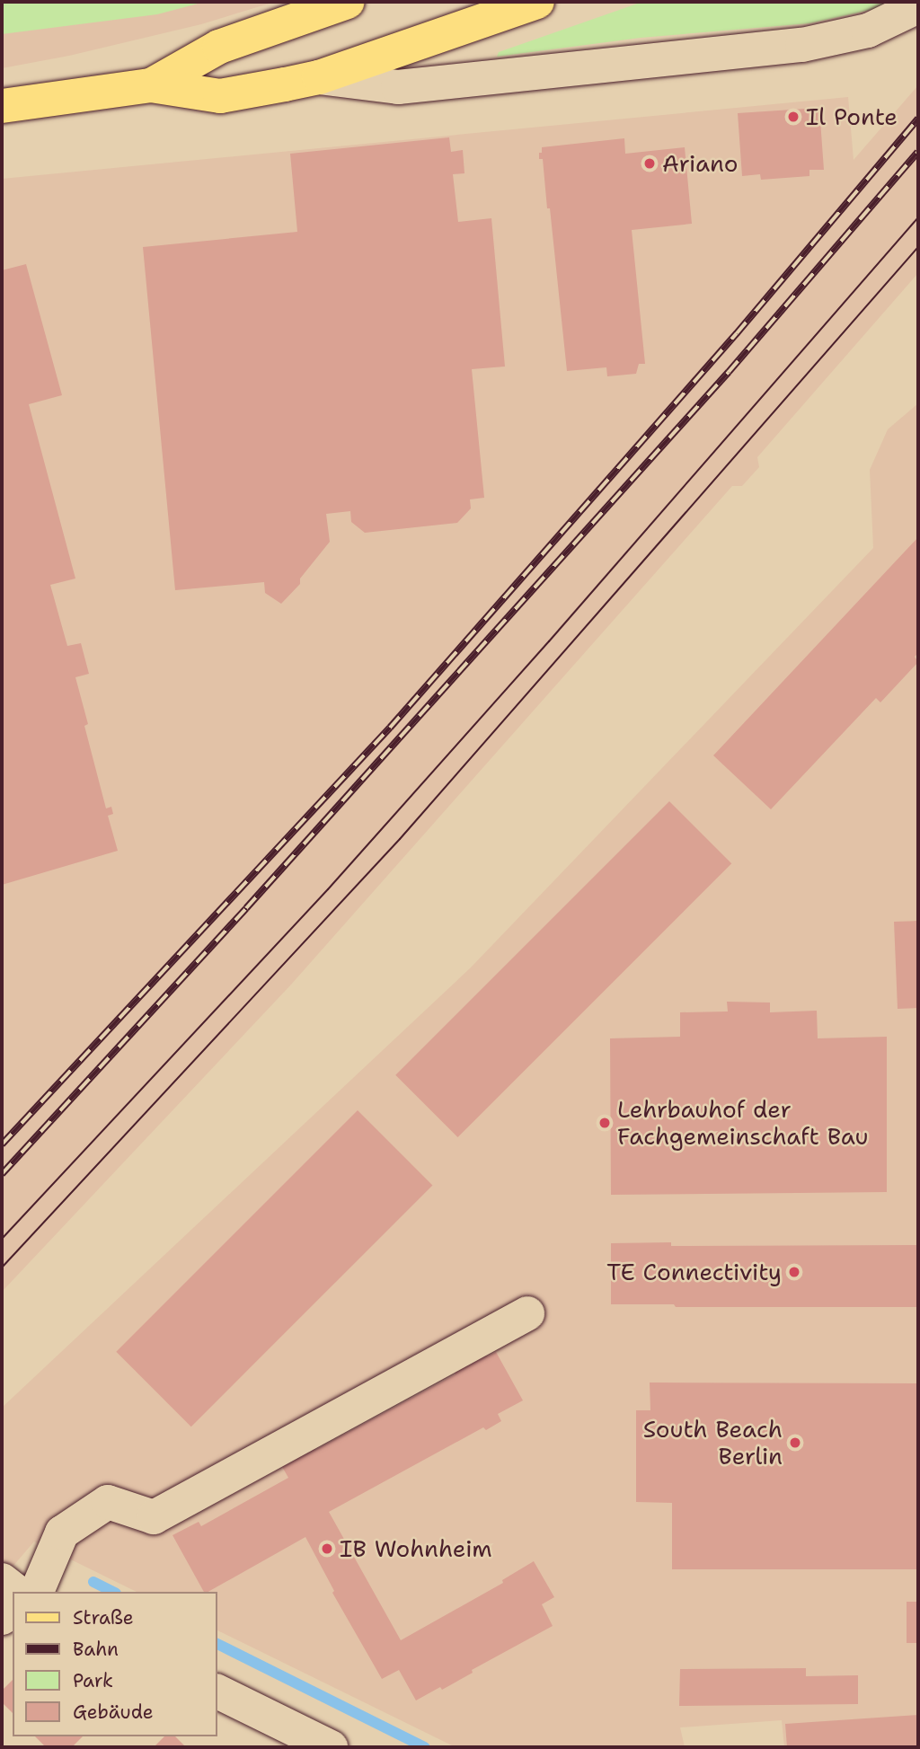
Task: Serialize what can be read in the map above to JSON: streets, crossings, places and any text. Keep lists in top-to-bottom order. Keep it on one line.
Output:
{"places":["Il Ponte","Ariano","Lehrbauhof der Fachgemeinschaft Bau","TE Connectivity","South Beach Berlin","IB Wohnheim"],"legend":["Straße","Bahn","Park","Gebäude"]}
